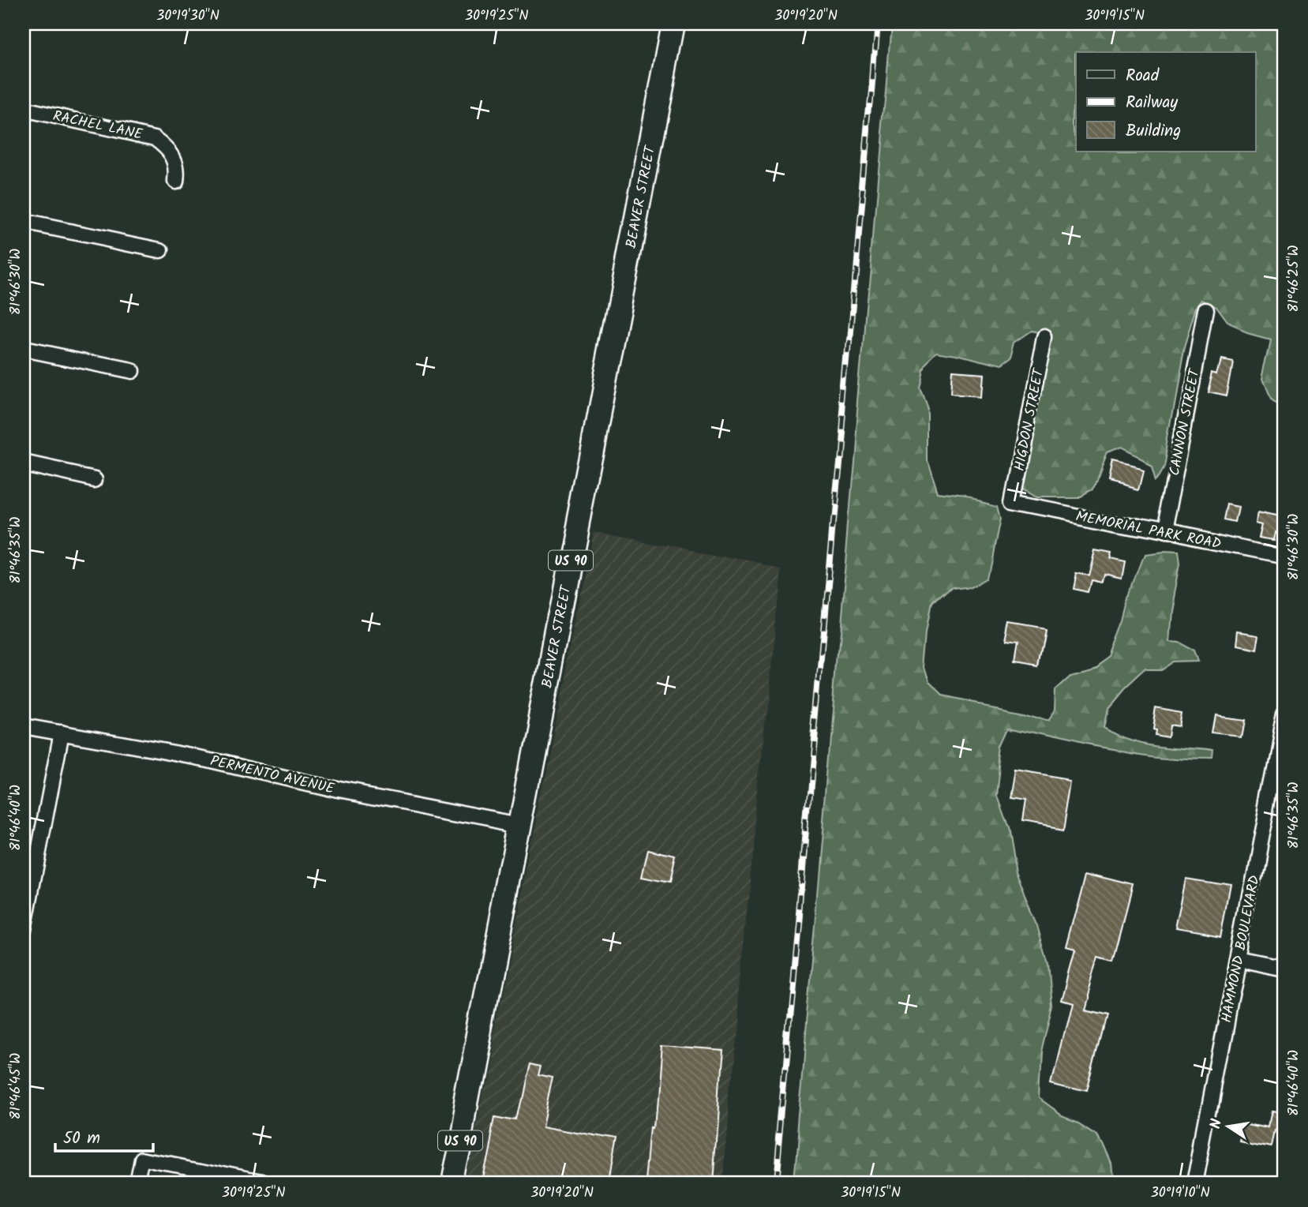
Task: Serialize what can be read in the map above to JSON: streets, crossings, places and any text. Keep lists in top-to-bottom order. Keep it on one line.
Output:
{"streets":{"main road":["BEAVER STREET","US 90"],"street":["RACHEL LANE","HIGDON STREET","CANNON STREET","MEMORIAL PARK ROAD","PERMENTO AVENUE","HAMMOND BOULEVARD"]},"crossings":[["BEAVER STREET","PERMENTO AVENUE"],["HIGDON STREET","MEMORIAL PARK ROAD"],["CANNON STREET","MEMORIAL PARK ROAD"]],"legend":["Road","Railway","Building"],"scale_bar":"50 m","north":"left","coordinates":["30°19'30\"N","30°19'25\"N","30°19'20\"N","30°19'15\"N","81°46'25\"W","81°46'30\"W","81°46'35\"W","81°46'40\"W","81°46'45\"W","30°19'10\"N"]}
